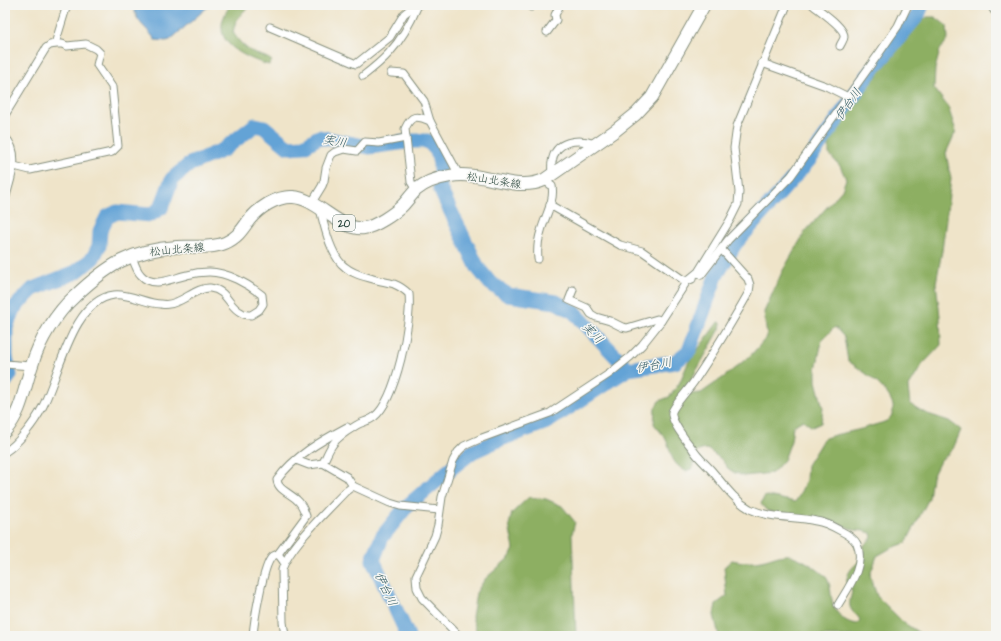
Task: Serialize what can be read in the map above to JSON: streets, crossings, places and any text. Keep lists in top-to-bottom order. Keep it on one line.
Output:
{"streets":{"main road":["松山北条線","20"]},"water":["伊台川","実川"]}
